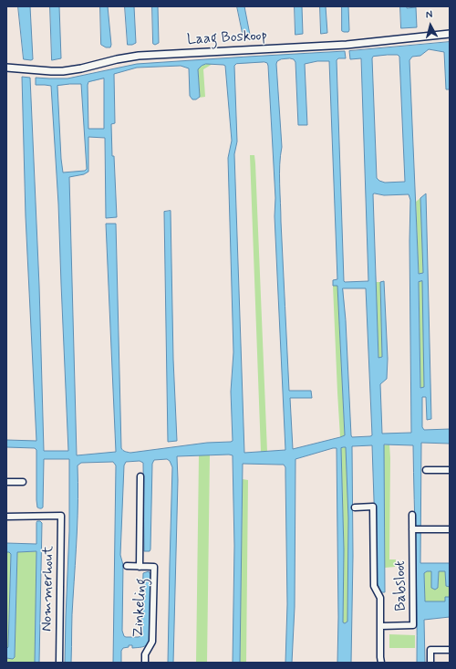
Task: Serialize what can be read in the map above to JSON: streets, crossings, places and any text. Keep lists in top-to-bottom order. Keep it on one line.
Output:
{"streets":{"street":["Laag Boskoop","Babsloot","Nommerhout","Zinkeling"]},"north":"top"}
